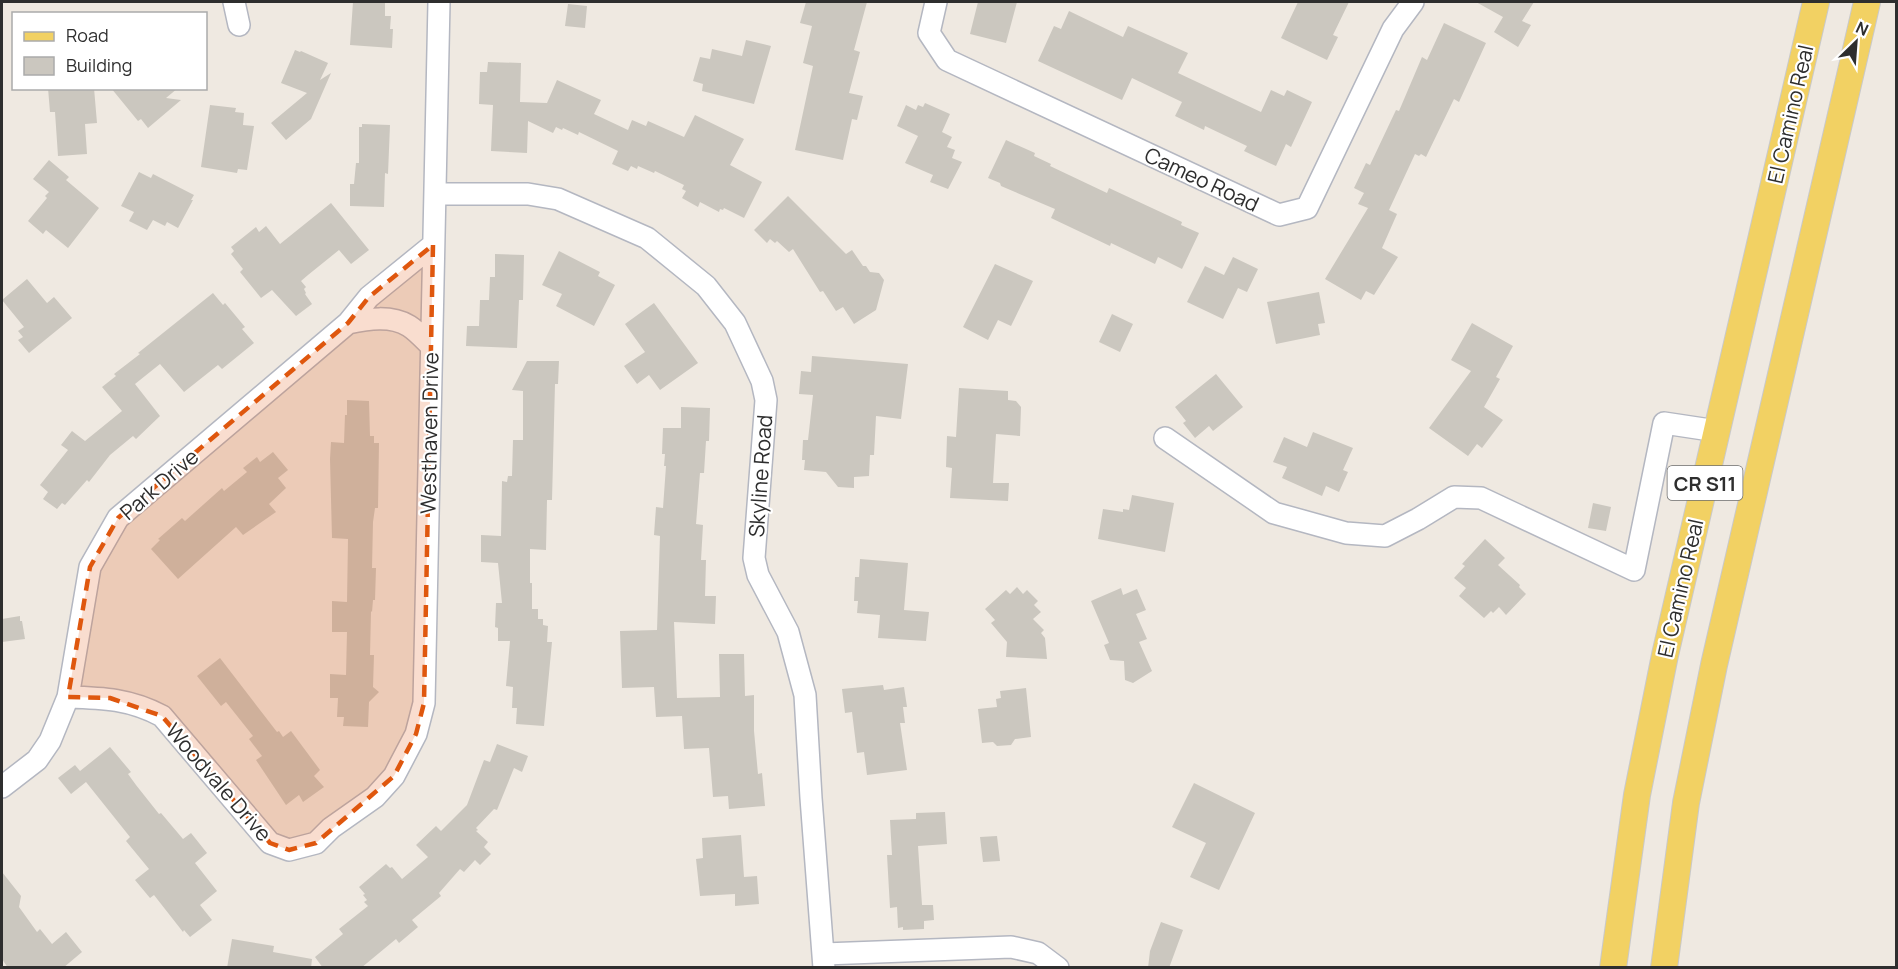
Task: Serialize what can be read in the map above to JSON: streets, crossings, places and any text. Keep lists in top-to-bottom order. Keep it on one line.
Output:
{"streets":{"main road":["El Camino Real","CR S11"],"street":["Cameo Road","Westhaven Drive","Skyline Road","Park Drive","Woodvale Drive"]},"crossings":[["Westhaven Drive","Skyline Road"],["Westhaven Drive","Park Drive"],["Westhaven Drive","Woodvale Drive"],["Park Drive","Woodvale Drive"]],"legend":["Road","Building"],"north":"top right"}
